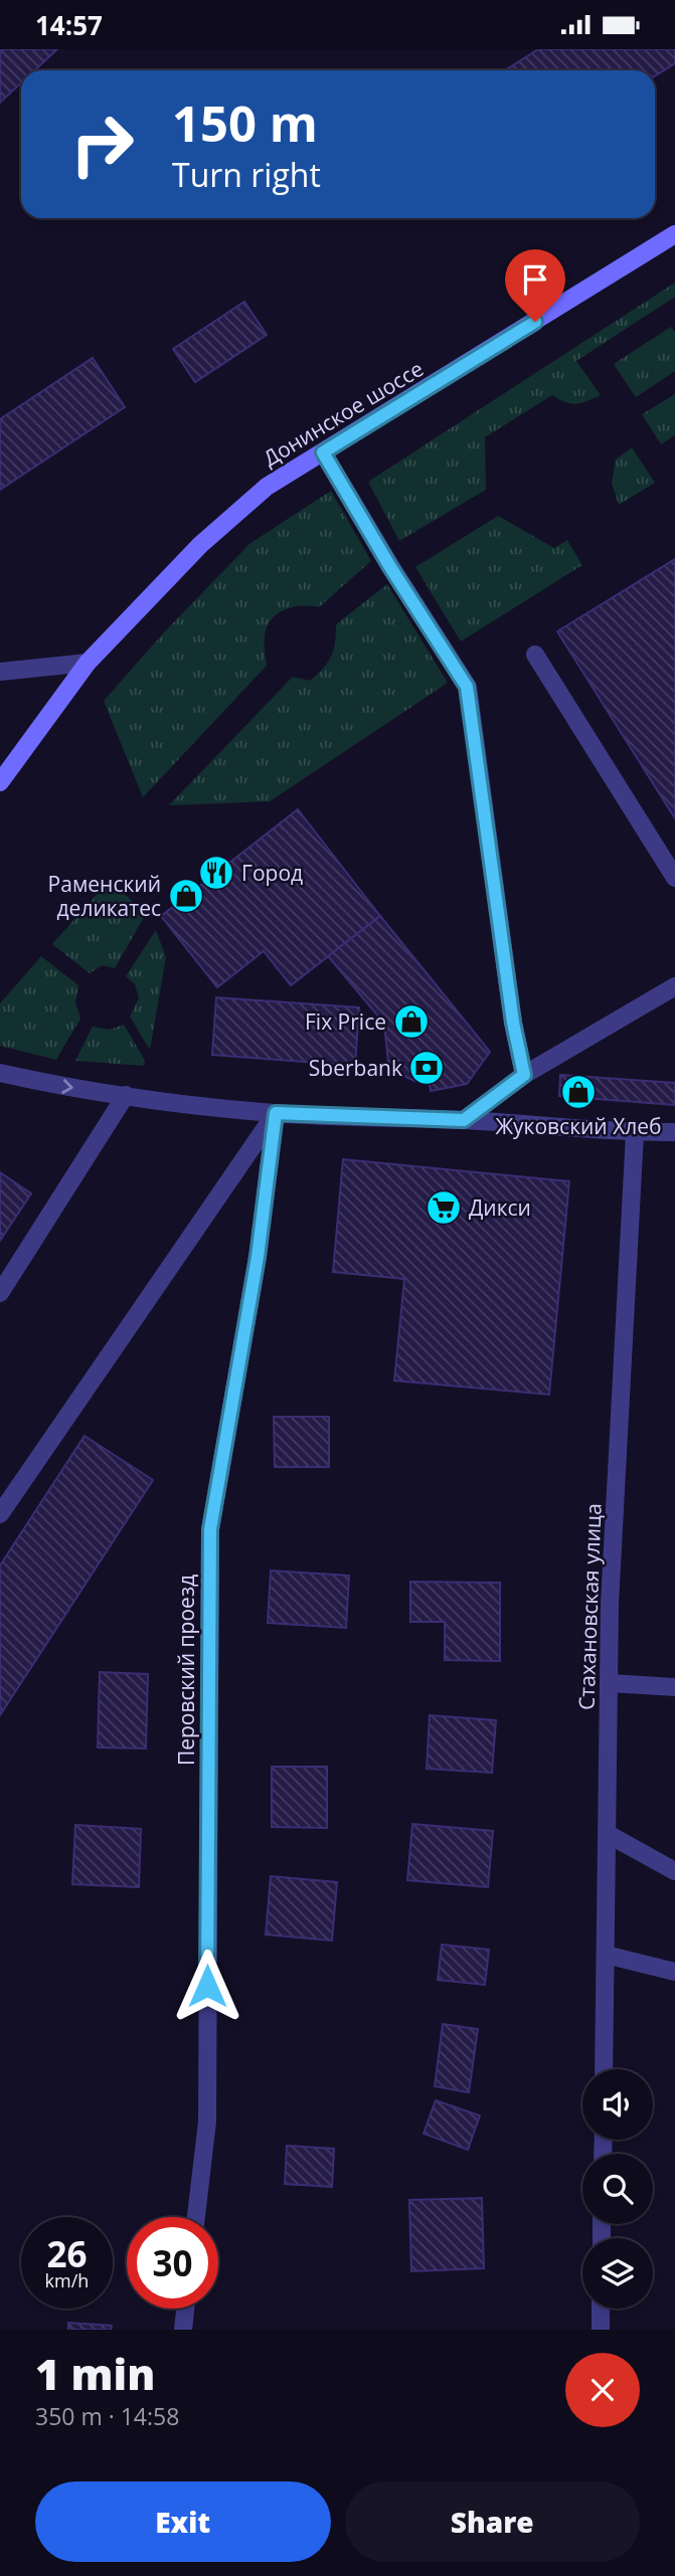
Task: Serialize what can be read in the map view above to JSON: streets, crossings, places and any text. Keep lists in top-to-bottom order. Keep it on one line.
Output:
{"streets":{"main road":["Донинское шоссе"],"street":["Стахановская улица","Перовский проезд"]},"places":{"restaurant":["Город"],"shop":["Раменский деликатес","Fix Price","Жуковский Хлеб"],"bank":["Sberbank"],"supermarket":["Дикси"]},"page":{"status":"14:57","turn":["150 m","Turn right"],"speed":"26 km/h","limit":"30","heading":["1 min","350 m · 14:58"],"buttons":["Exit","Share"]}}
